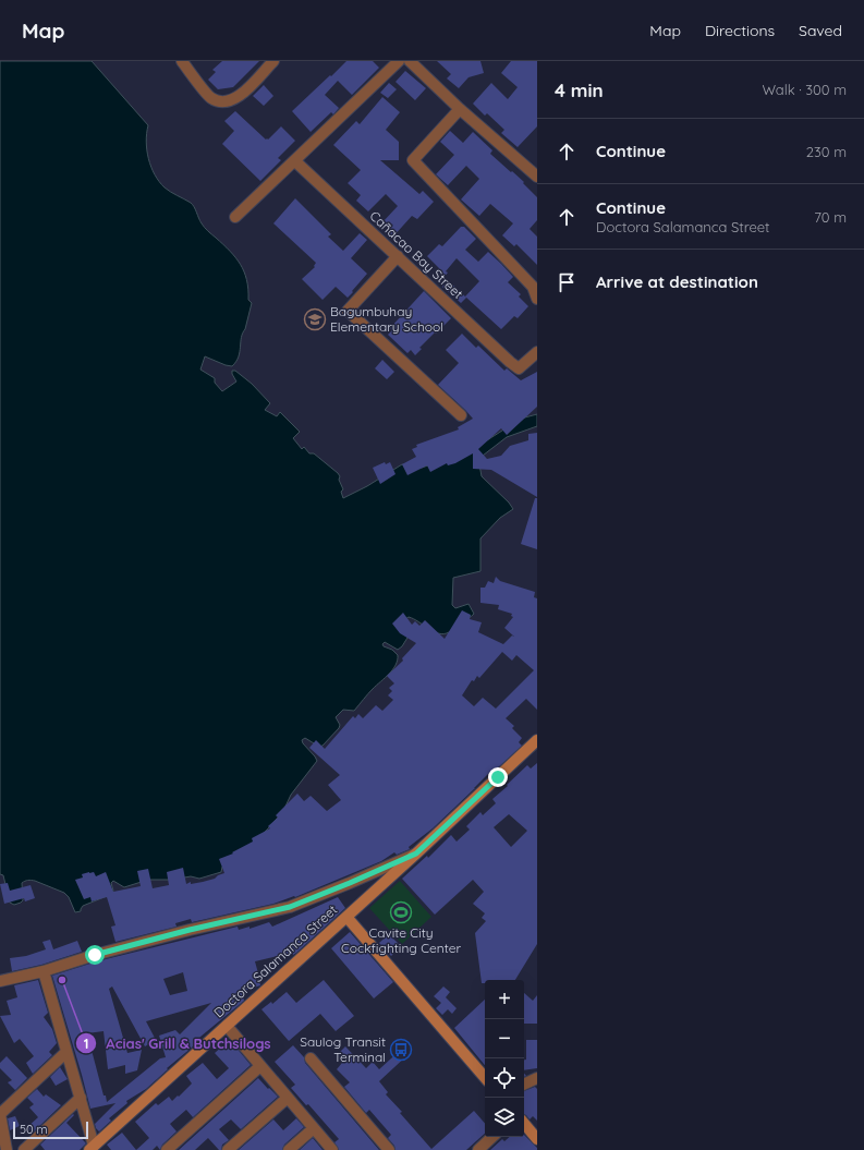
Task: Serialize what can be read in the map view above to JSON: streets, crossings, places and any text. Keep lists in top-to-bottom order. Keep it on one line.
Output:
{"streets":{"main road":["Doctora Salamanca Street"],"street":["Cañacao Bay Street"]},"places":{"school or university":["Bagumbuhay Elementary School"],"sports":["Cavite City Cockfighting Center"],"other":["Acias' Grill & Butchsilogs"],"bus stop":["Saulog Transit Terminal"]},"scale_bar":"50 m","page":{"header":"Map","nav":["Map","Directions","Saved"],"heading":["4 min","Walk · 300 m"],"list":[["Continue","230 m"],["Continue","Doctora Salamanca Street","70 m"],"Arrive at destination"],"map_buttons":["+","−"],"scale":"50 m"}}
